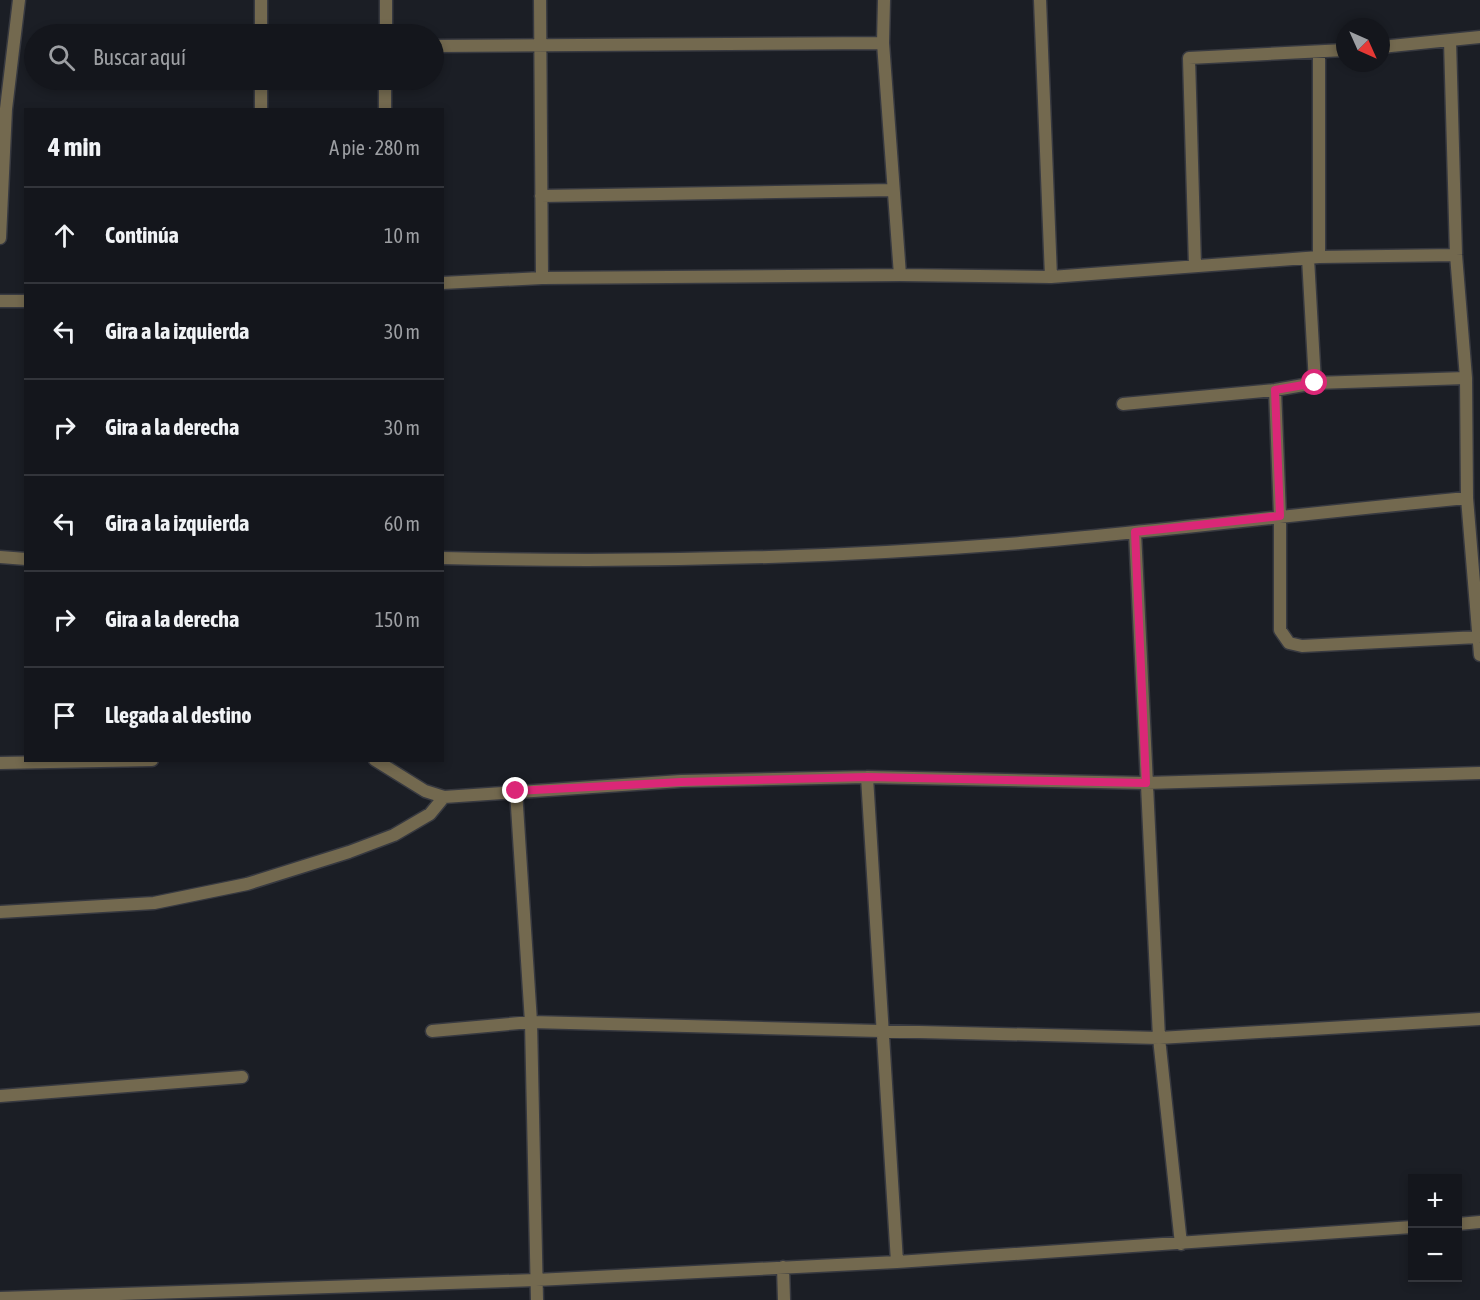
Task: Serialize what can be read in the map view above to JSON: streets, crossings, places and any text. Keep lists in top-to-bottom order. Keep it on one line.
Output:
{"north":"bottom right","page":{"search":"Buscar aquí","heading":["4 min","A pie · 280 m"],"list":[["Continúa","10 m"],["Gira a la izquierda","30 m"],["Gira a la derecha","30 m"],["Gira a la izquierda","60 m"],["Gira a la derecha","150 m"],"Llegada al destino"],"map_buttons":["+","−"]}}
